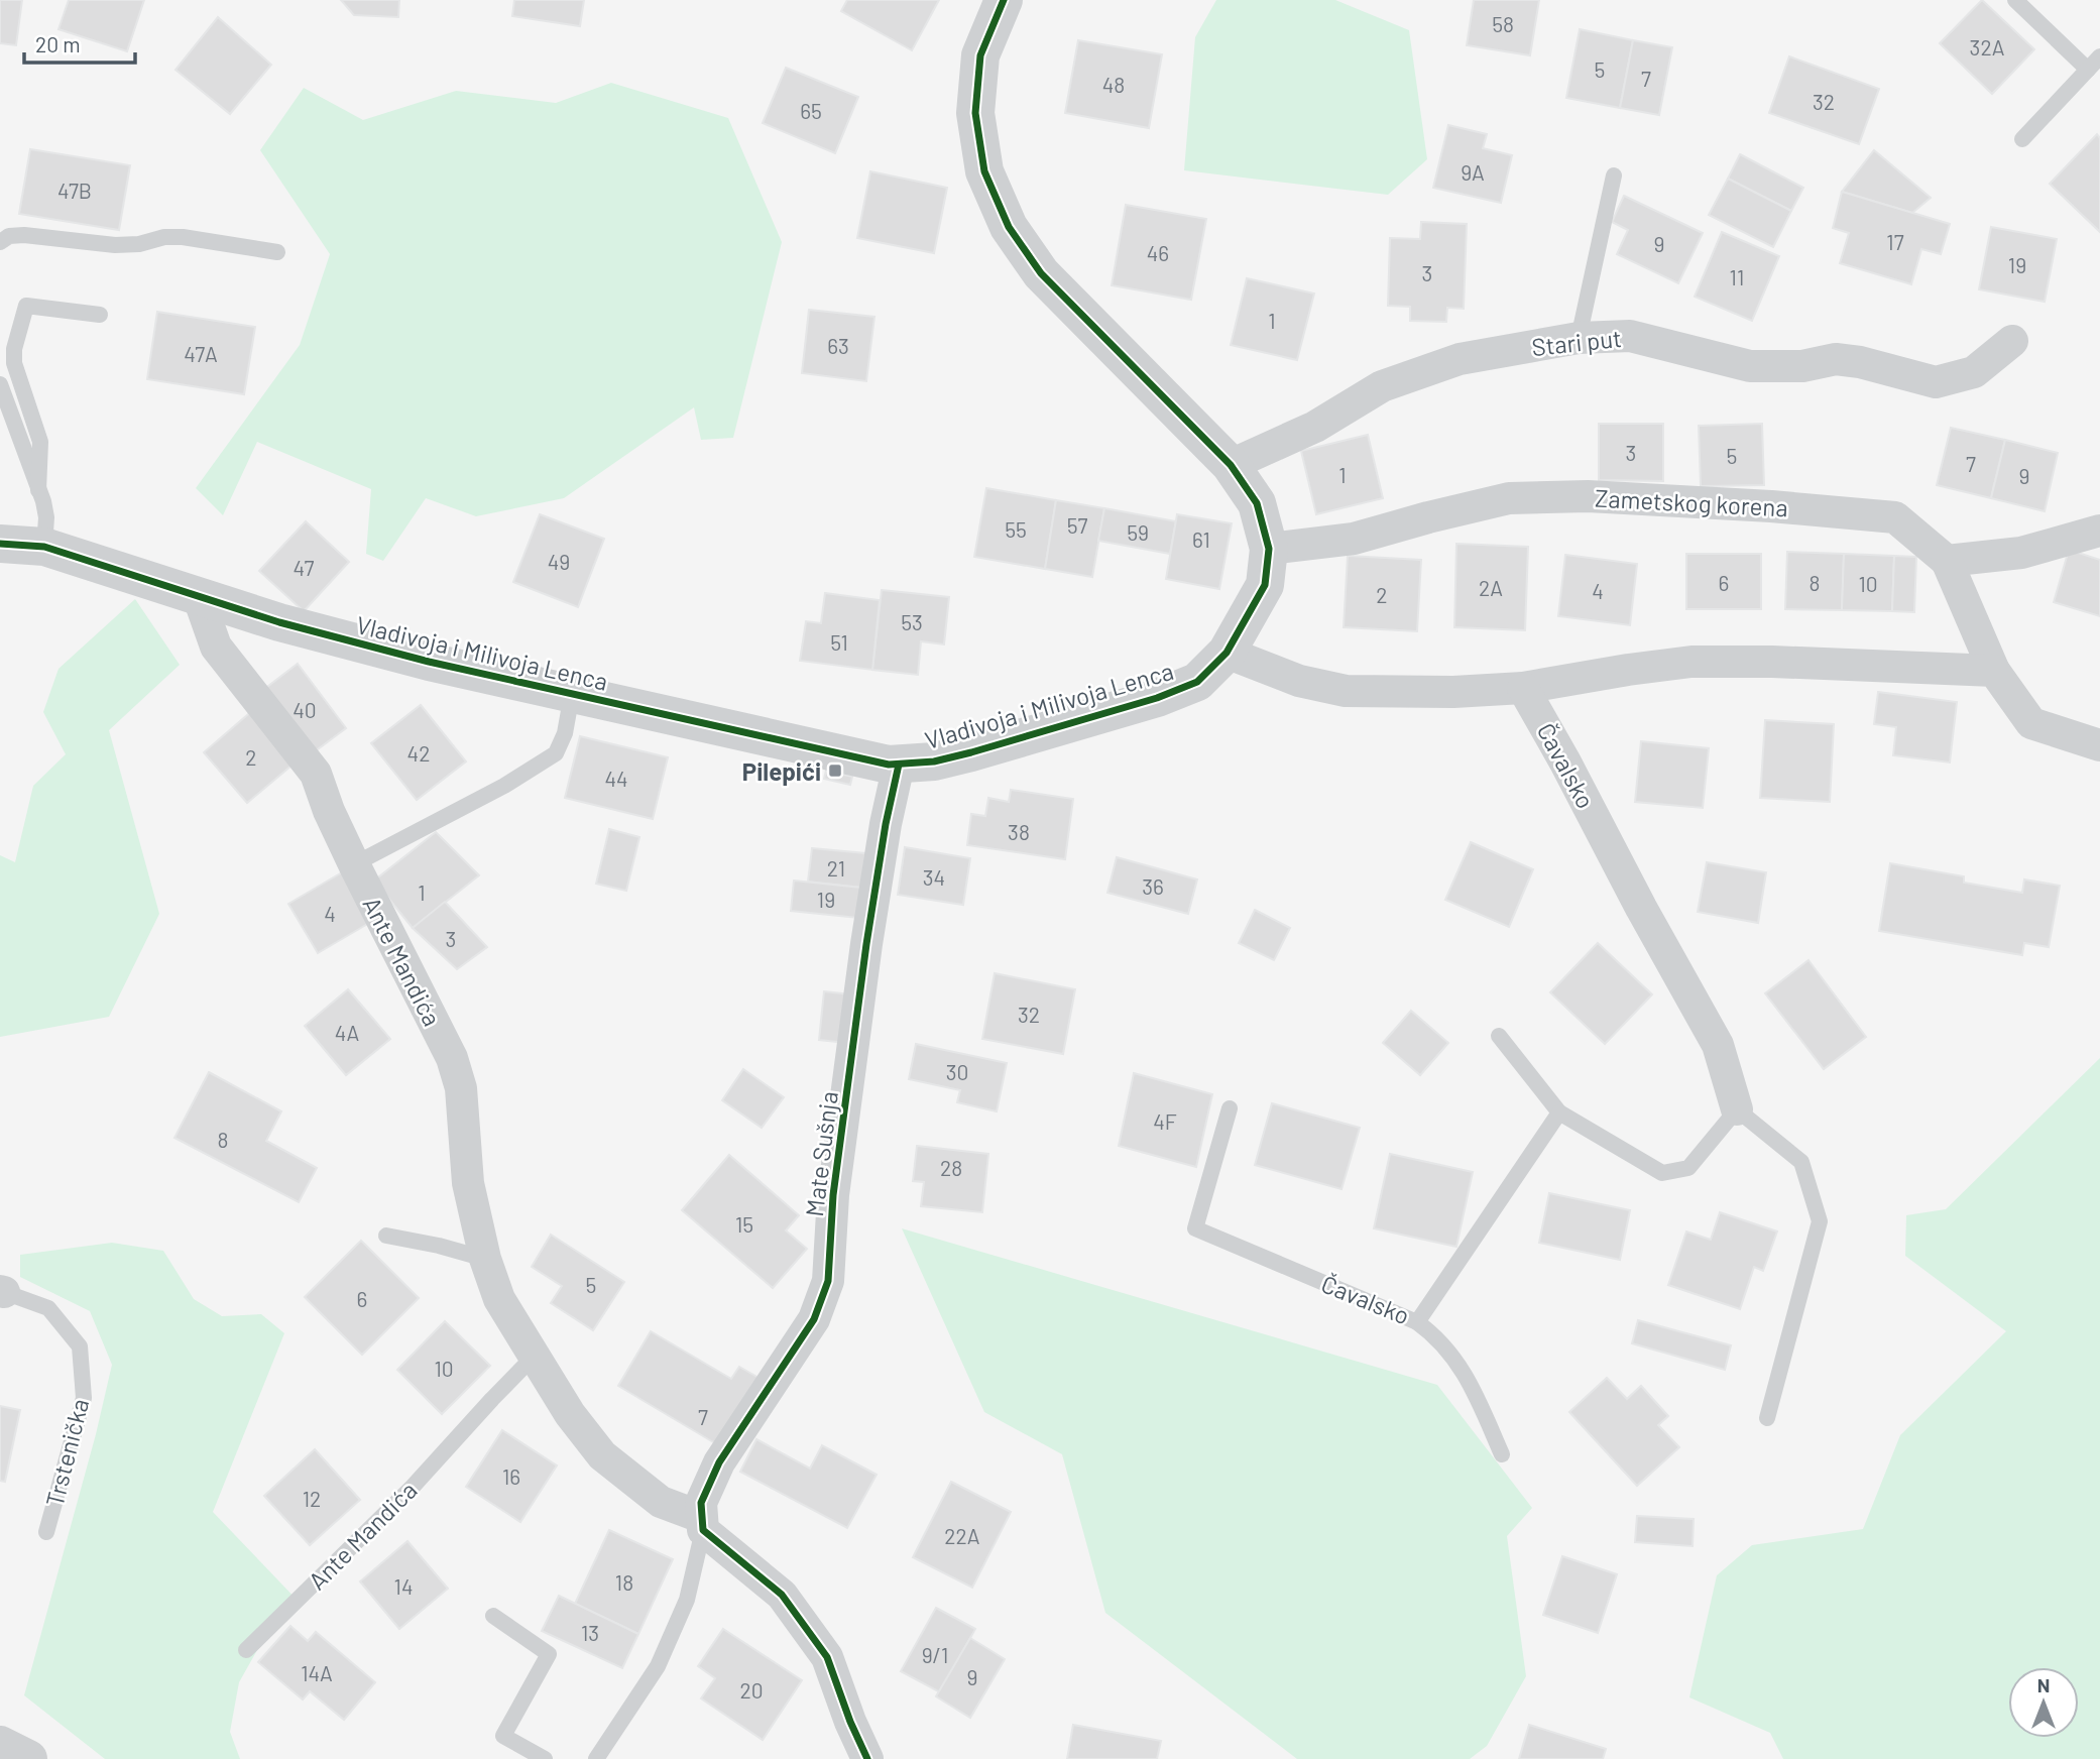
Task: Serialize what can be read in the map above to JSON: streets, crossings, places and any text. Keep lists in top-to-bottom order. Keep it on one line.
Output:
{"streets":{"street":["Stari put","Zametskog korena","Vladivoja i Milivoja Lenca","Čavalsko","Ante Mandića","Mate Sušnja"],"lane":["Trstenička"]},"crossings":[["Stari put","Vladivoja i Milivoja Lenca"],["Zametskog korena","Vladivoja i Milivoja Lenca"],["Vladivoja i Milivoja Lenca","Čavalsko"],["Vladivoja i Milivoja Lenca","Ante Mandića"],["Vladivoja i Milivoja Lenca","Mate Sušnja"],["Ante Mandića","Mate Sušnja"]],"places":{"transit":["Pilepići"]},"house_numbers":["58","32A","5","7","48","32","65","9A","47B","17","9","46","19","3","11","1","63","47A","3","5","7","1","9","57","55","59","61","49","47","6","8","10","2A","4","2","53","51","40","42","2","44","38","21","34","36","1","19","4","3","32","4A","30","4F","8","28","15","5","6","10","7","16","12","22A","18","14","13","9/1","14A","9","20"],"scale_bar":"20 m","north":"top"}
